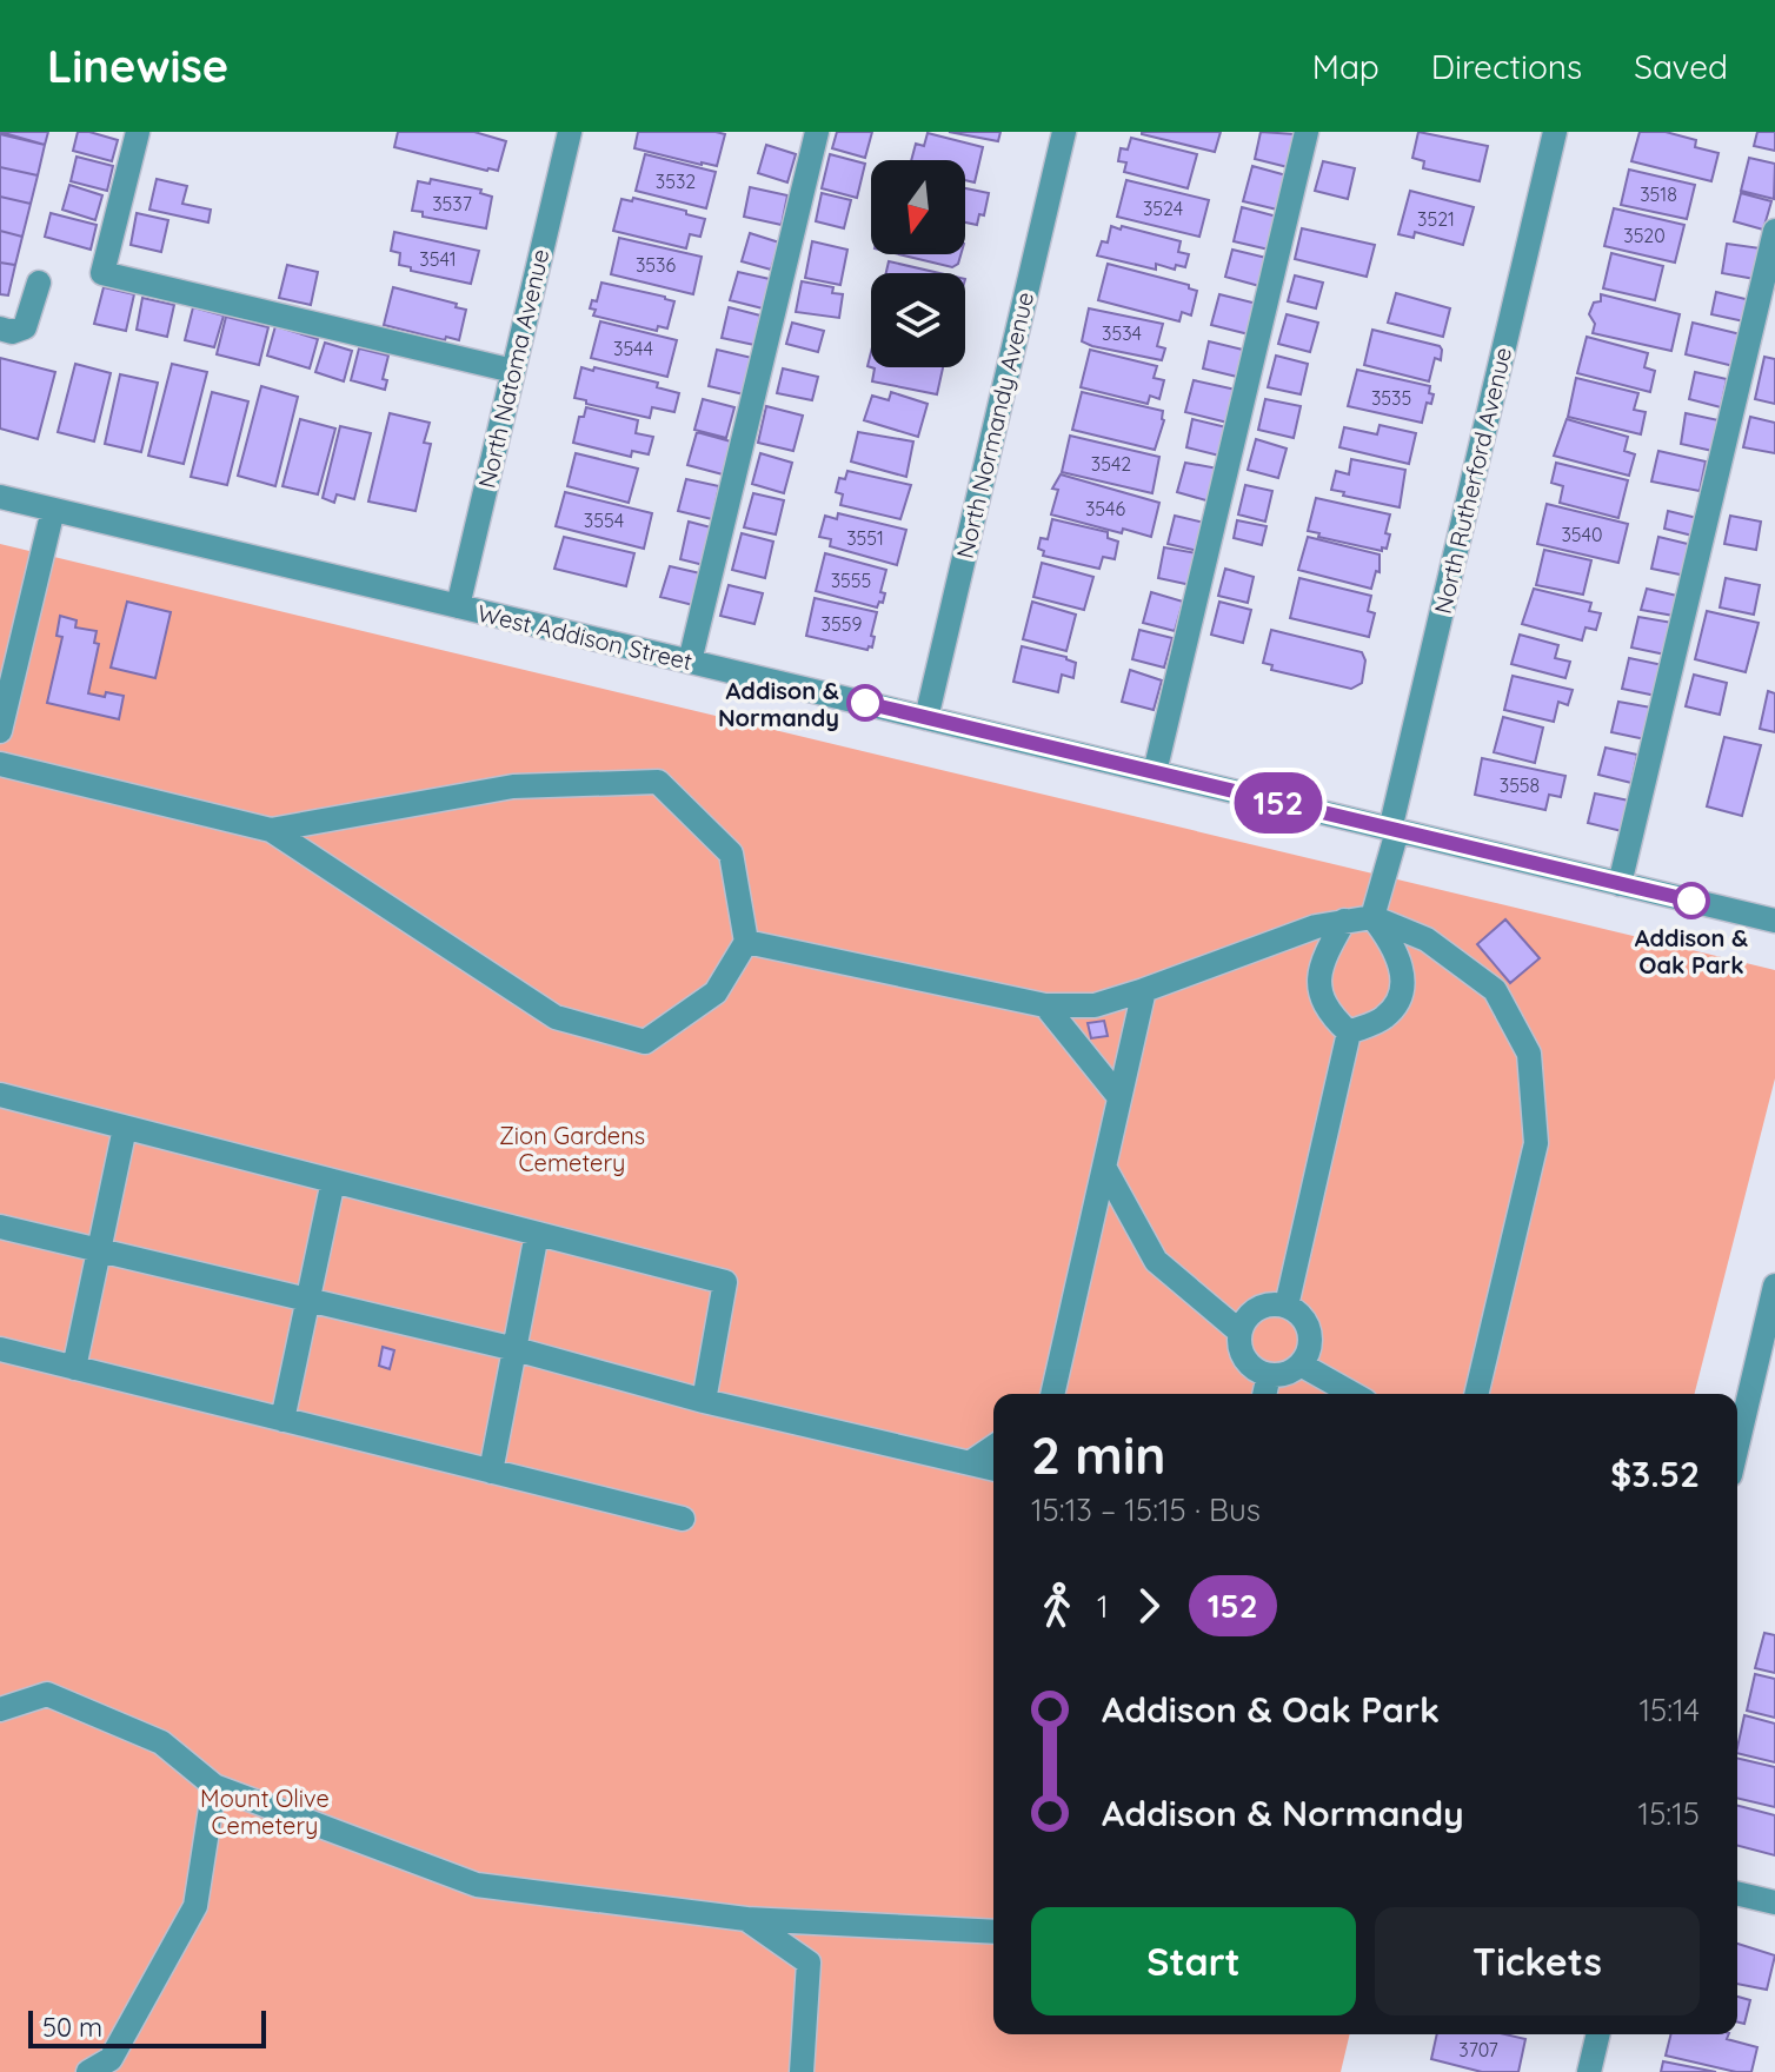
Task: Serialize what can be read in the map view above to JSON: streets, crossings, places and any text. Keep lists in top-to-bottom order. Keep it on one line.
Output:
{"streets":{"street":["North Natoma Avenue","North Normandy Avenue","North Rutherford Avenue","West Addison Street"]},"crossings":[["North Natoma Avenue","West Addison Street"],["North Normandy Avenue","West Addison Street"],["North Rutherford Avenue","West Addison Street"]],"parks":["Zion Gardens Cemetery","Mount Olive Cemetery"],"places":["Addison & Normandy","Addison & Oak Park"],"lines":["bus line 152"],"house_numbers":["3532","3518","3537","3524","3521","3520","3541","3536","3534","3544","3535","3542","3546","3554","3540","3551","3555","3559","3558","3707"],"scale_bar":"50 m","north":"bottom","page":{"header":"Linewise","nav":["Map","Directions","Saved"],"on_map":"152","heading":["2 min","15:13 – 15:15 · Bus","$3.52"],"legs":["1","152"],"list":[{"name":"Addison & Oak Park","value":"15:14"},{"name":"Addison & Normandy","value":"15:15"}],"buttons":["Start","Tickets"],"scale":"50 m"}}
